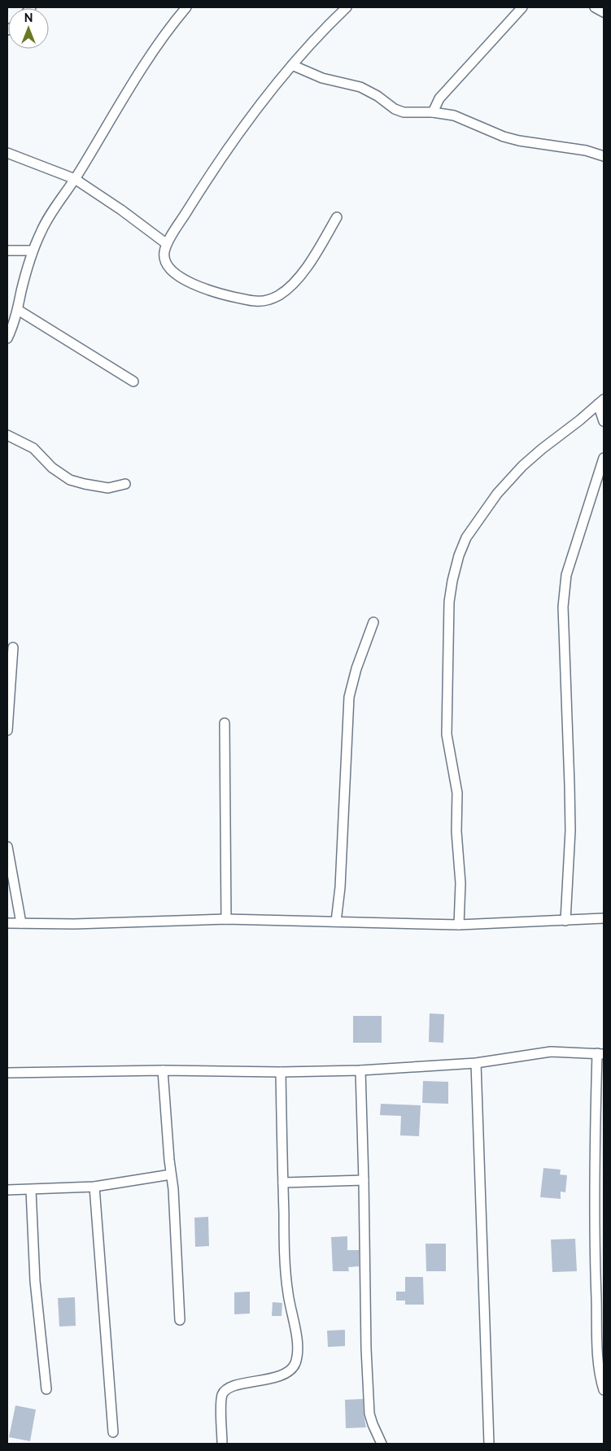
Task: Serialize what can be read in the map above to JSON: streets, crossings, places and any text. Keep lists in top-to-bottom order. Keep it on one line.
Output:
{"north":"top"}
